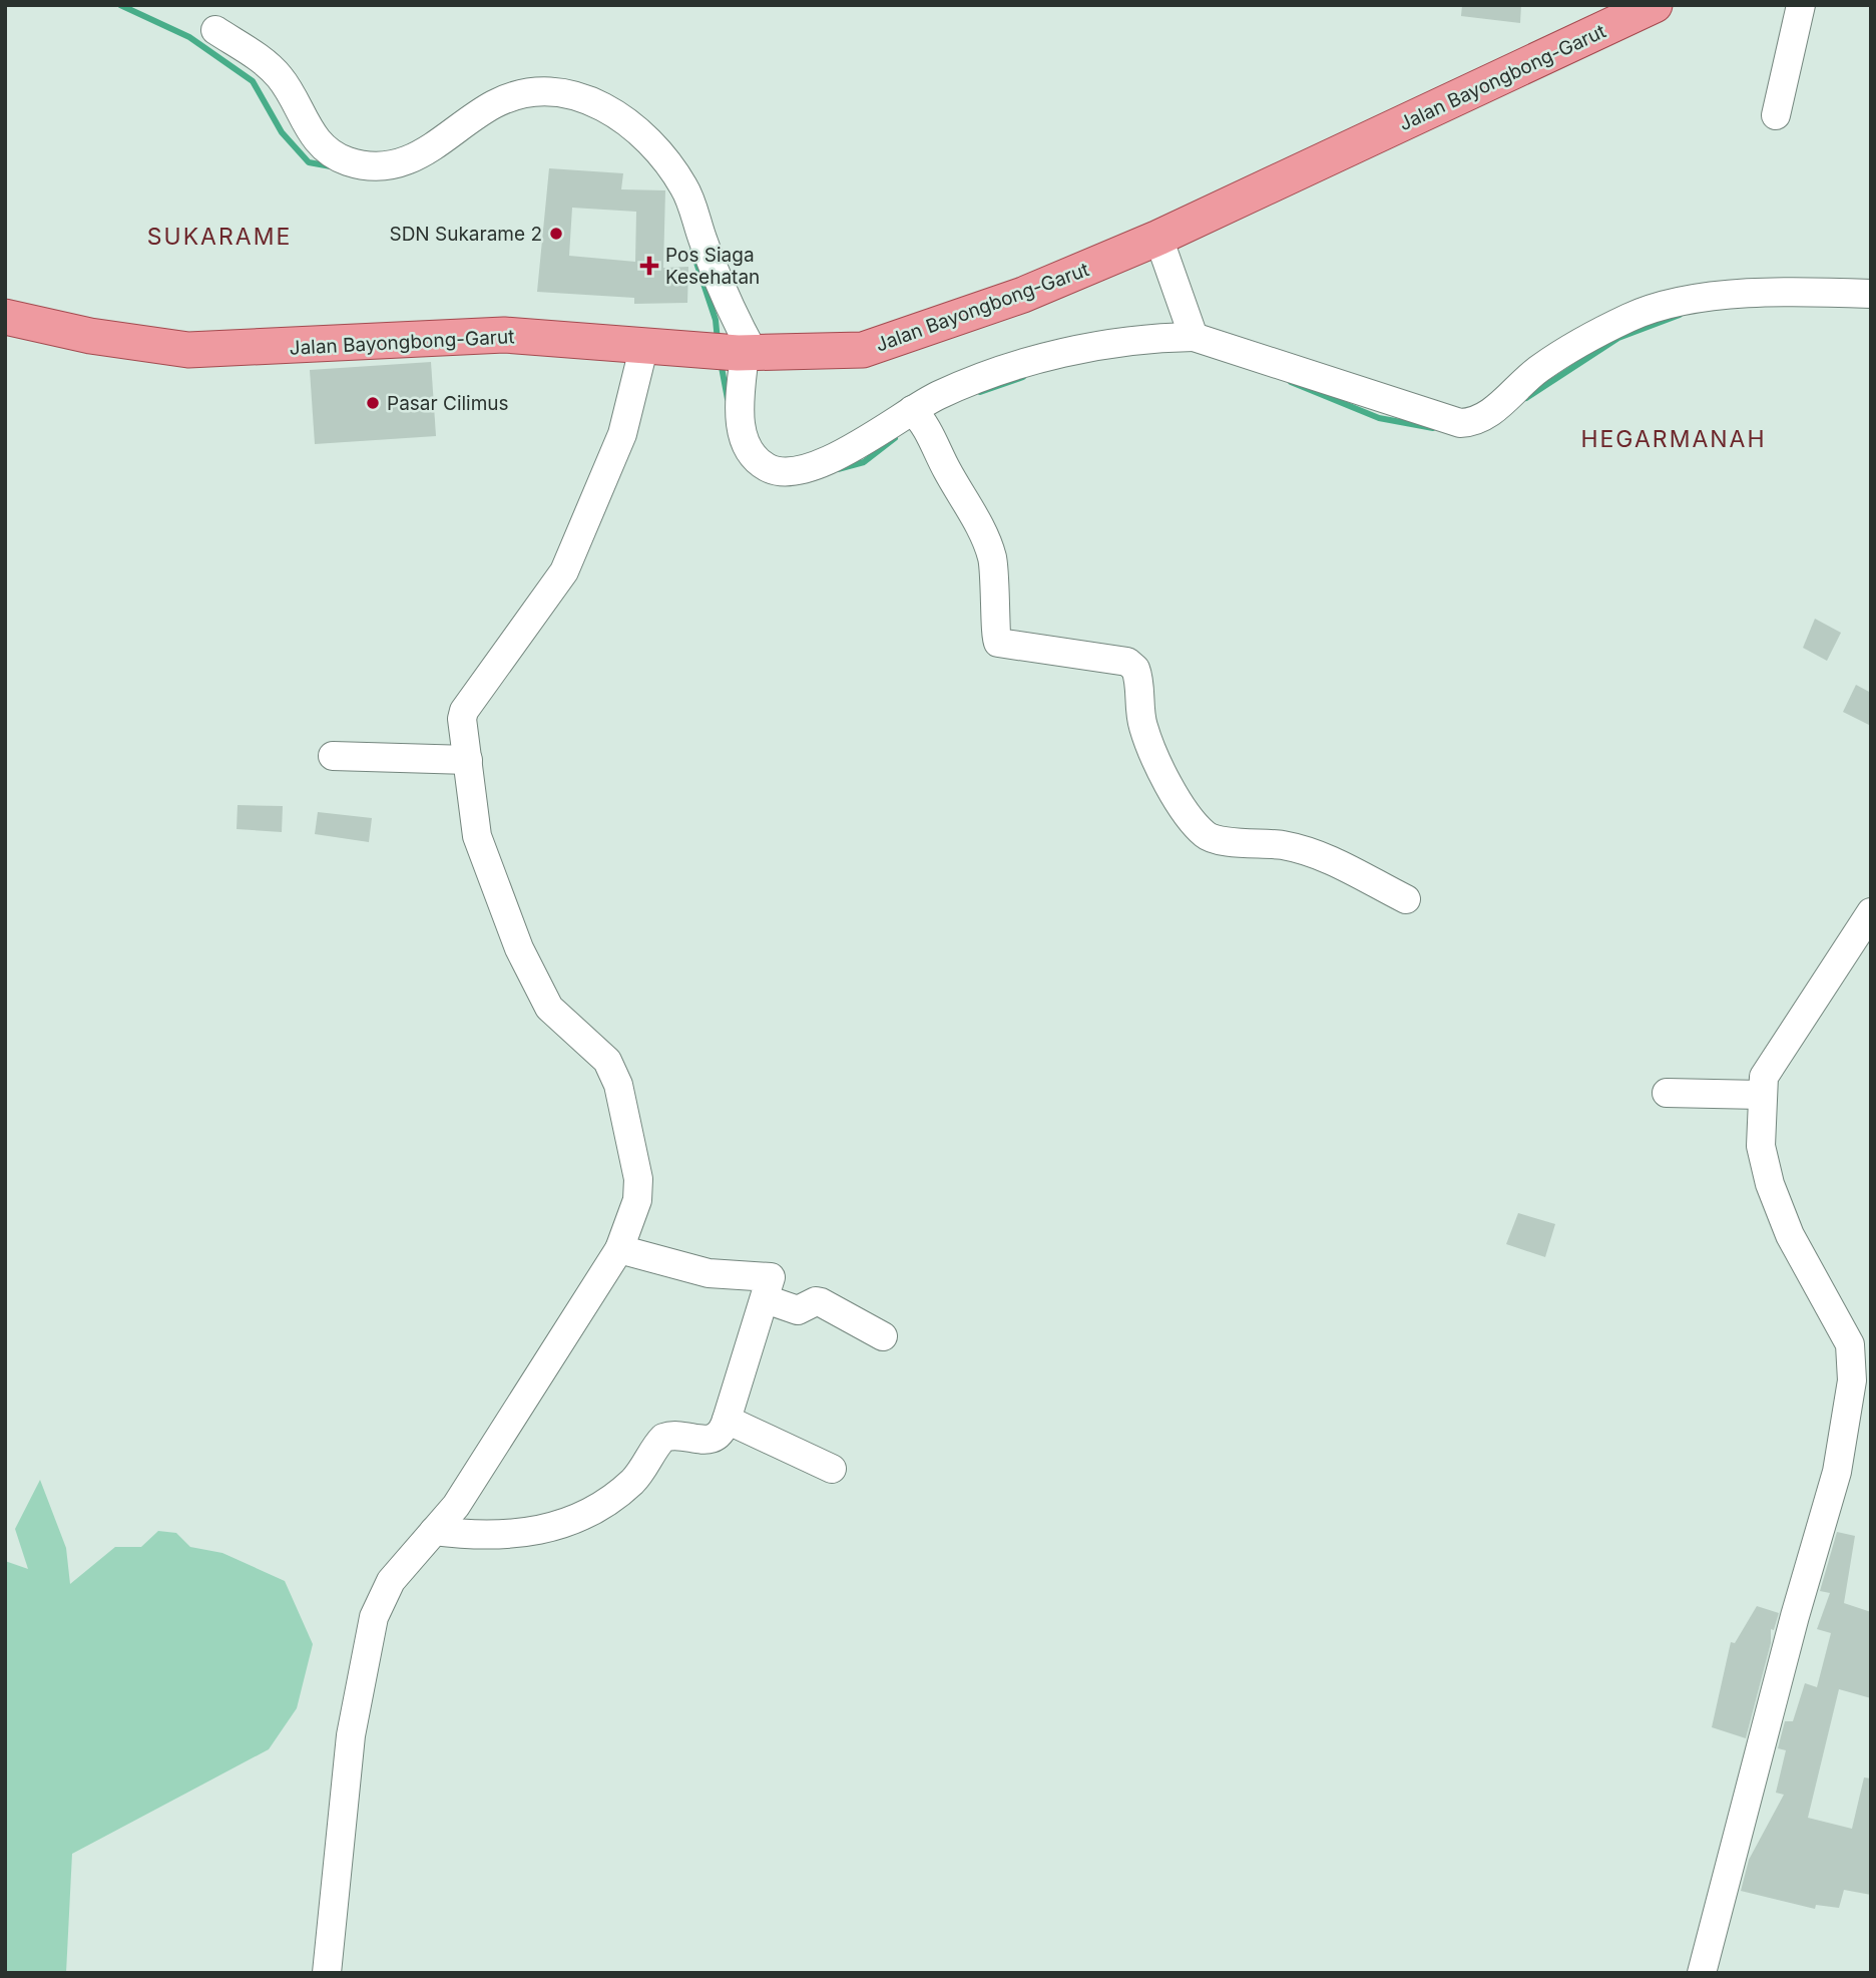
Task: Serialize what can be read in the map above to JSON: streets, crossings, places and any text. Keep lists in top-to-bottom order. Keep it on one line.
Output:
{"streets":{"main road":["Jalan Bayongbong-Garut"]},"districts":["SUKARAME","HEGARMANAH"],"places":{"other":["SDN Sukarame 2","Pasar Cilimus"],"health":["Pos Siaga Kesehatan"]}}
